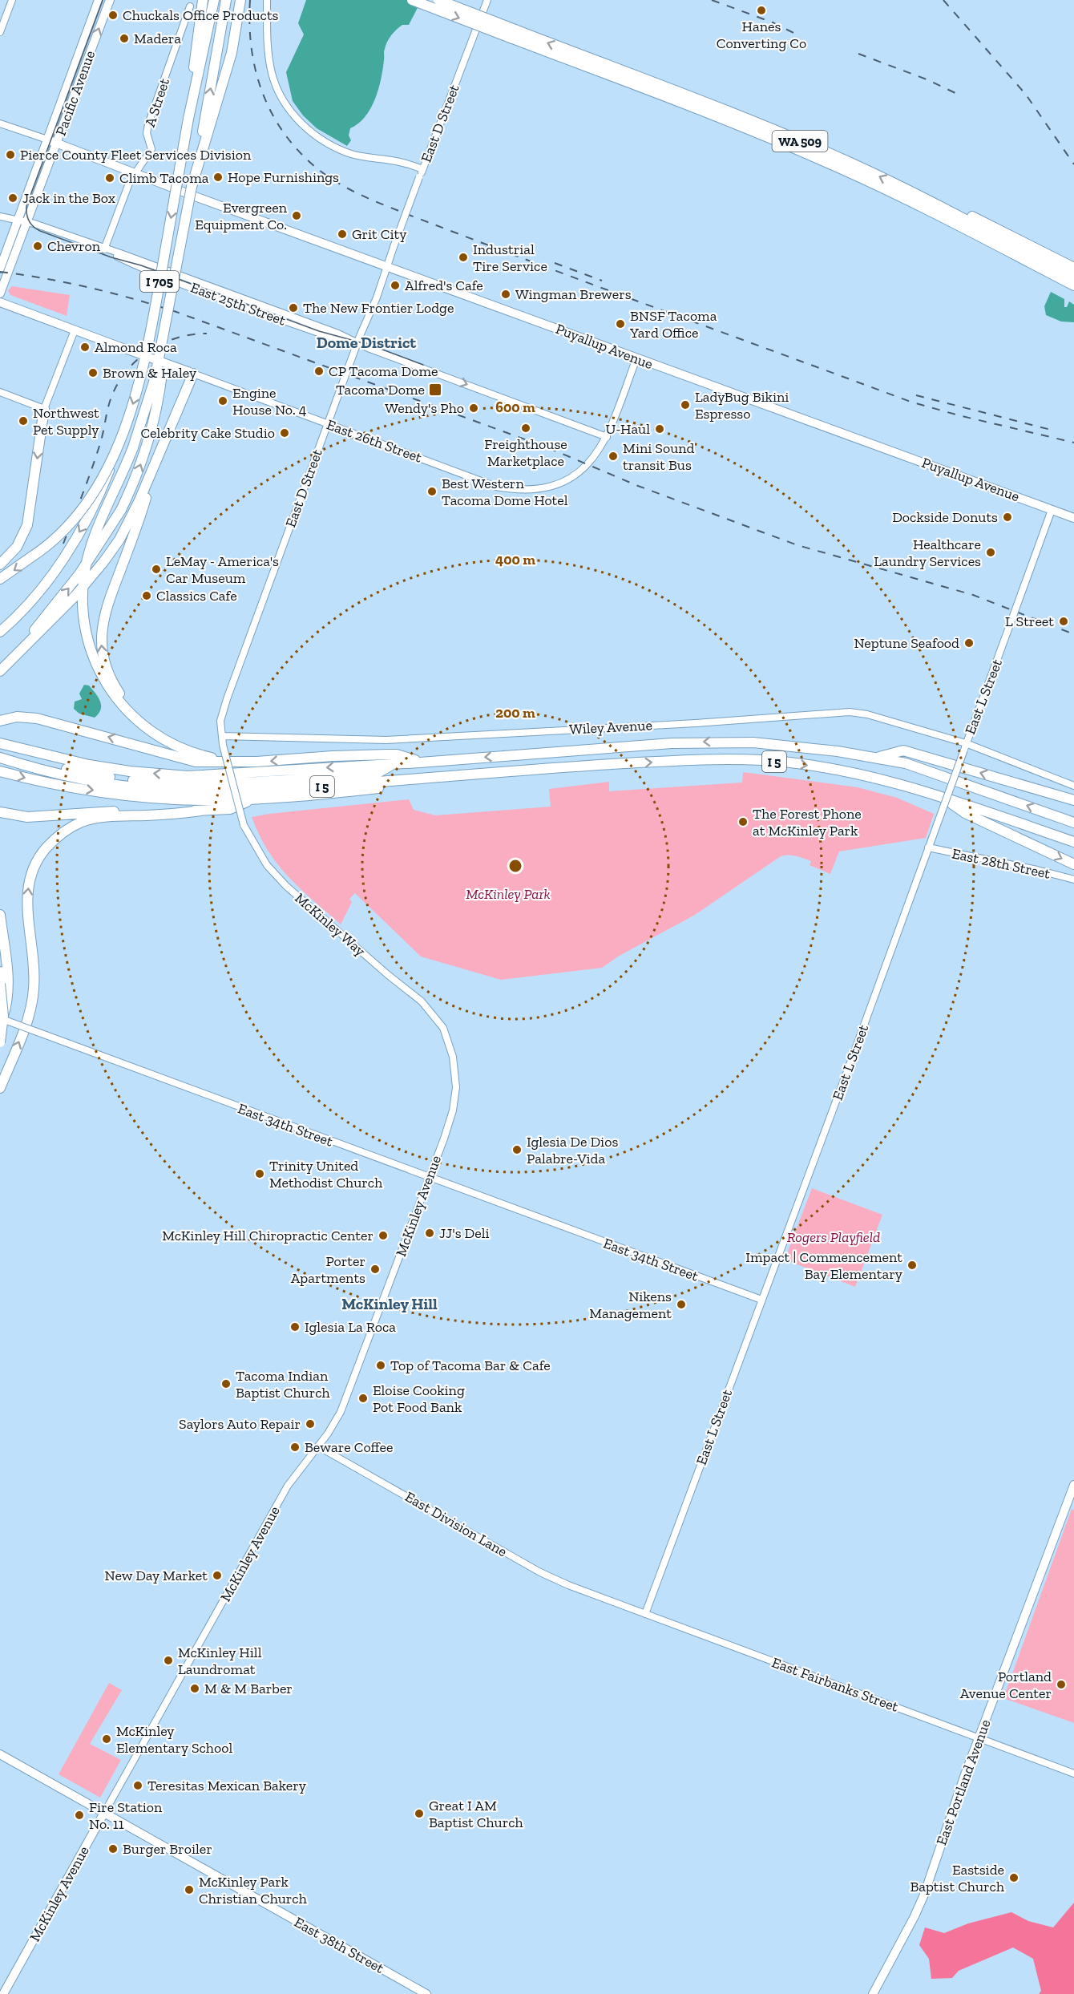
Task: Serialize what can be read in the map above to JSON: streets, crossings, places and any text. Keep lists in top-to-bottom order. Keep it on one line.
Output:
{"streets":{"highway":["WA 509","I 705","I 5"],"main road":["Pacific Avenue","Puyallup Avenue","East 26th Street","McKinley Avenue","East Portland Avenue","East 38th Street"],"street":["A Street","East D Street","East 25th Street","East L Street","Wiley Avenue","East 28th Street","McKinley Way","East 34th Street","East Division Lane","East Fairbanks Street"]},"crossings":[["Pacific Avenue","East 25th Street"],["Pacific Avenue","Puyallup Avenue"],["A Street","East 25th Street"],["A Street","Puyallup Avenue"],["East D Street","East 25th Street"],["East D Street","Puyallup Avenue"],["East D Street","East 26th Street"],["East D Street","Wiley Avenue"],["East D Street","McKinley Way"],["East 25th Street","East 26th Street"],["Puyallup Avenue","East 26th Street"],["Puyallup Avenue","East L Street"],["East L Street","Wiley Avenue"],["East L Street","East 28th Street"],["East L Street","East 34th Street"],["East L Street","East Fairbanks Street"],["Wiley Avenue","McKinley Way"],["McKinley Way","McKinley Avenue"],["East 34th Street","McKinley Avenue"],["McKinley Avenue","East Division Lane"],["McKinley Avenue","East 38th Street"],["East Division Lane","East Fairbanks Street"],["East Fairbanks Street","East Portland Avenue"]],"one_way":["East 25th Street"],"districts":["Dome District","McKinley Hill"],"parks":["McKinley Park","Rogers Playfield"],"places":{"other":["Hanes Converting Co","Chuckals Office Products","Madera","Pierce County Fleet Services Division","Hope Furnishings","Climb Tacoma","Jack in the Box","Evergreen Equipment Co.","Grit City","Chevron","Industrial Tire Service","Alfred's Cafe","Wingman Brewers","The New Frontier Lodge","BNSF Tacoma Yard Office","Almond Roca","CP Tacoma Dome","Brown & Haley","Engine House No. 4","LadyBug Bikini Espresso","Wendy's Pho","Northwest Pet Supply","Freighthouse Marketplace","U-Haul","Celebrity Cake Studio","Mini Sound transit Bus","Best Western Tacoma Dome Hotel","Dockside Donuts","Healthcare Laundry Services","LeMay - America's Car Museum","Classics Cafe","L Street","Neptune Seafood","The Forest Phone at McKinley Park","Iglesia De Dios Palabre-Vida","Trinity United Methodist Church","JJ's Deli","McKinley Hill Chiropractic Center","Impact | Commencement Bay Elementary","Porter Apartments","Nikens Management","Iglesia La Roca","Top of Tacoma Bar & Cafe","Tacoma Indian Baptist Church","Eloise Cooking Pot Food Bank","Saylors Auto Repair","Beware Coffee","New Day Market","McKinley Hill Laundromat","Portland Avenue Center","M & M Barber","McKinley Elementary School","Teresitas Mexican Bakery","Great I AM Baptist Church","Fire Station No. 11","Burger Broiler","Eastside Baptist Church","McKinley Park Christian Church"],"transit":["Tacoma Dome"]},"rings":["600 m","400 m","200 m"]}
